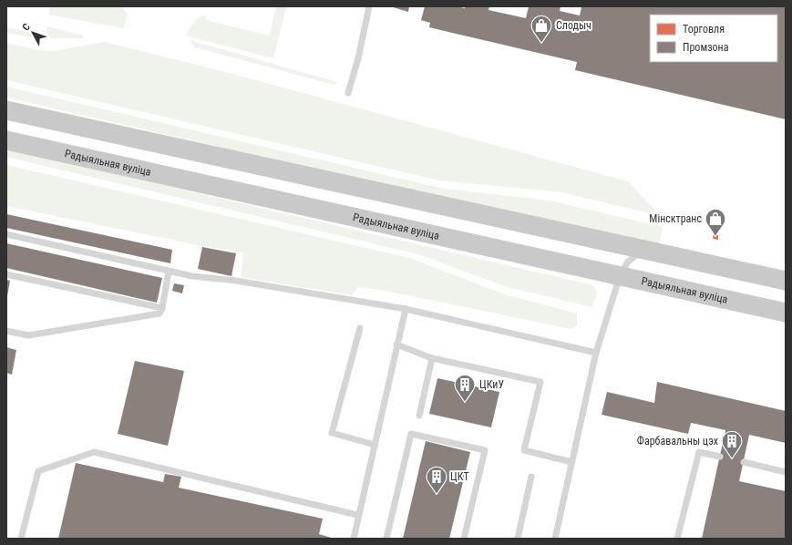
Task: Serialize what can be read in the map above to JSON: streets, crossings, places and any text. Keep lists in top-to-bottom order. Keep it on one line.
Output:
{"streets":{"main road":["Радыяльная вуліца"]},"places":{"shop":["Слодыч","Мінсктранс"],"building":["ЦКиУ","Фарбавальны цэх","ЦКТ"]},"legend":["Торговля","Промзона"],"north":"top left"}
